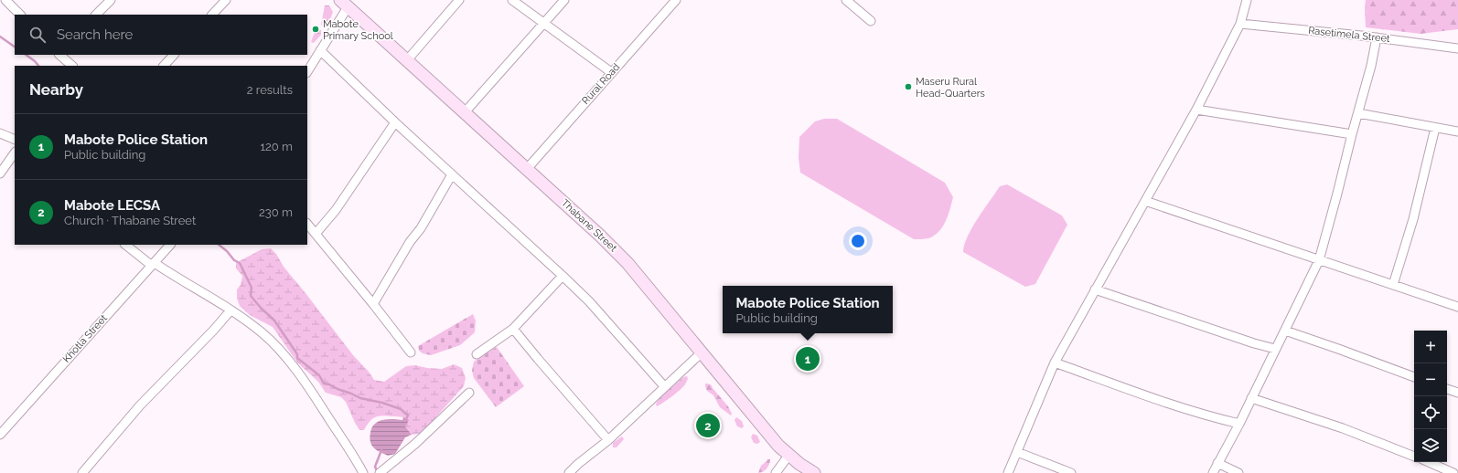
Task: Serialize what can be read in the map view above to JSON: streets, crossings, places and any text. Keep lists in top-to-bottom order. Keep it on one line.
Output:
{"streets":{"street":["Rasetimela Street","Rural Road","Thabane Street","Khotla Street"]},"crossings":[["Rural Road","Thabane Street"]],"places":["Mabote Primary School","Maseru Rural Head-Quarters"],"page":{"search":"Search here","heading":["Nearby","2 results"],"list":[{"mark":"1","name":"Mabote Police Station","note":"Public building","value":"120 m"},{"mark":"2","name":"Mabote LECSA","note":"Church · Thabane Street","value":"230 m"}],"popup":["Mabote Police Station","Public building"],"map_buttons":["+","−"],"pins":["1","2"]}}
